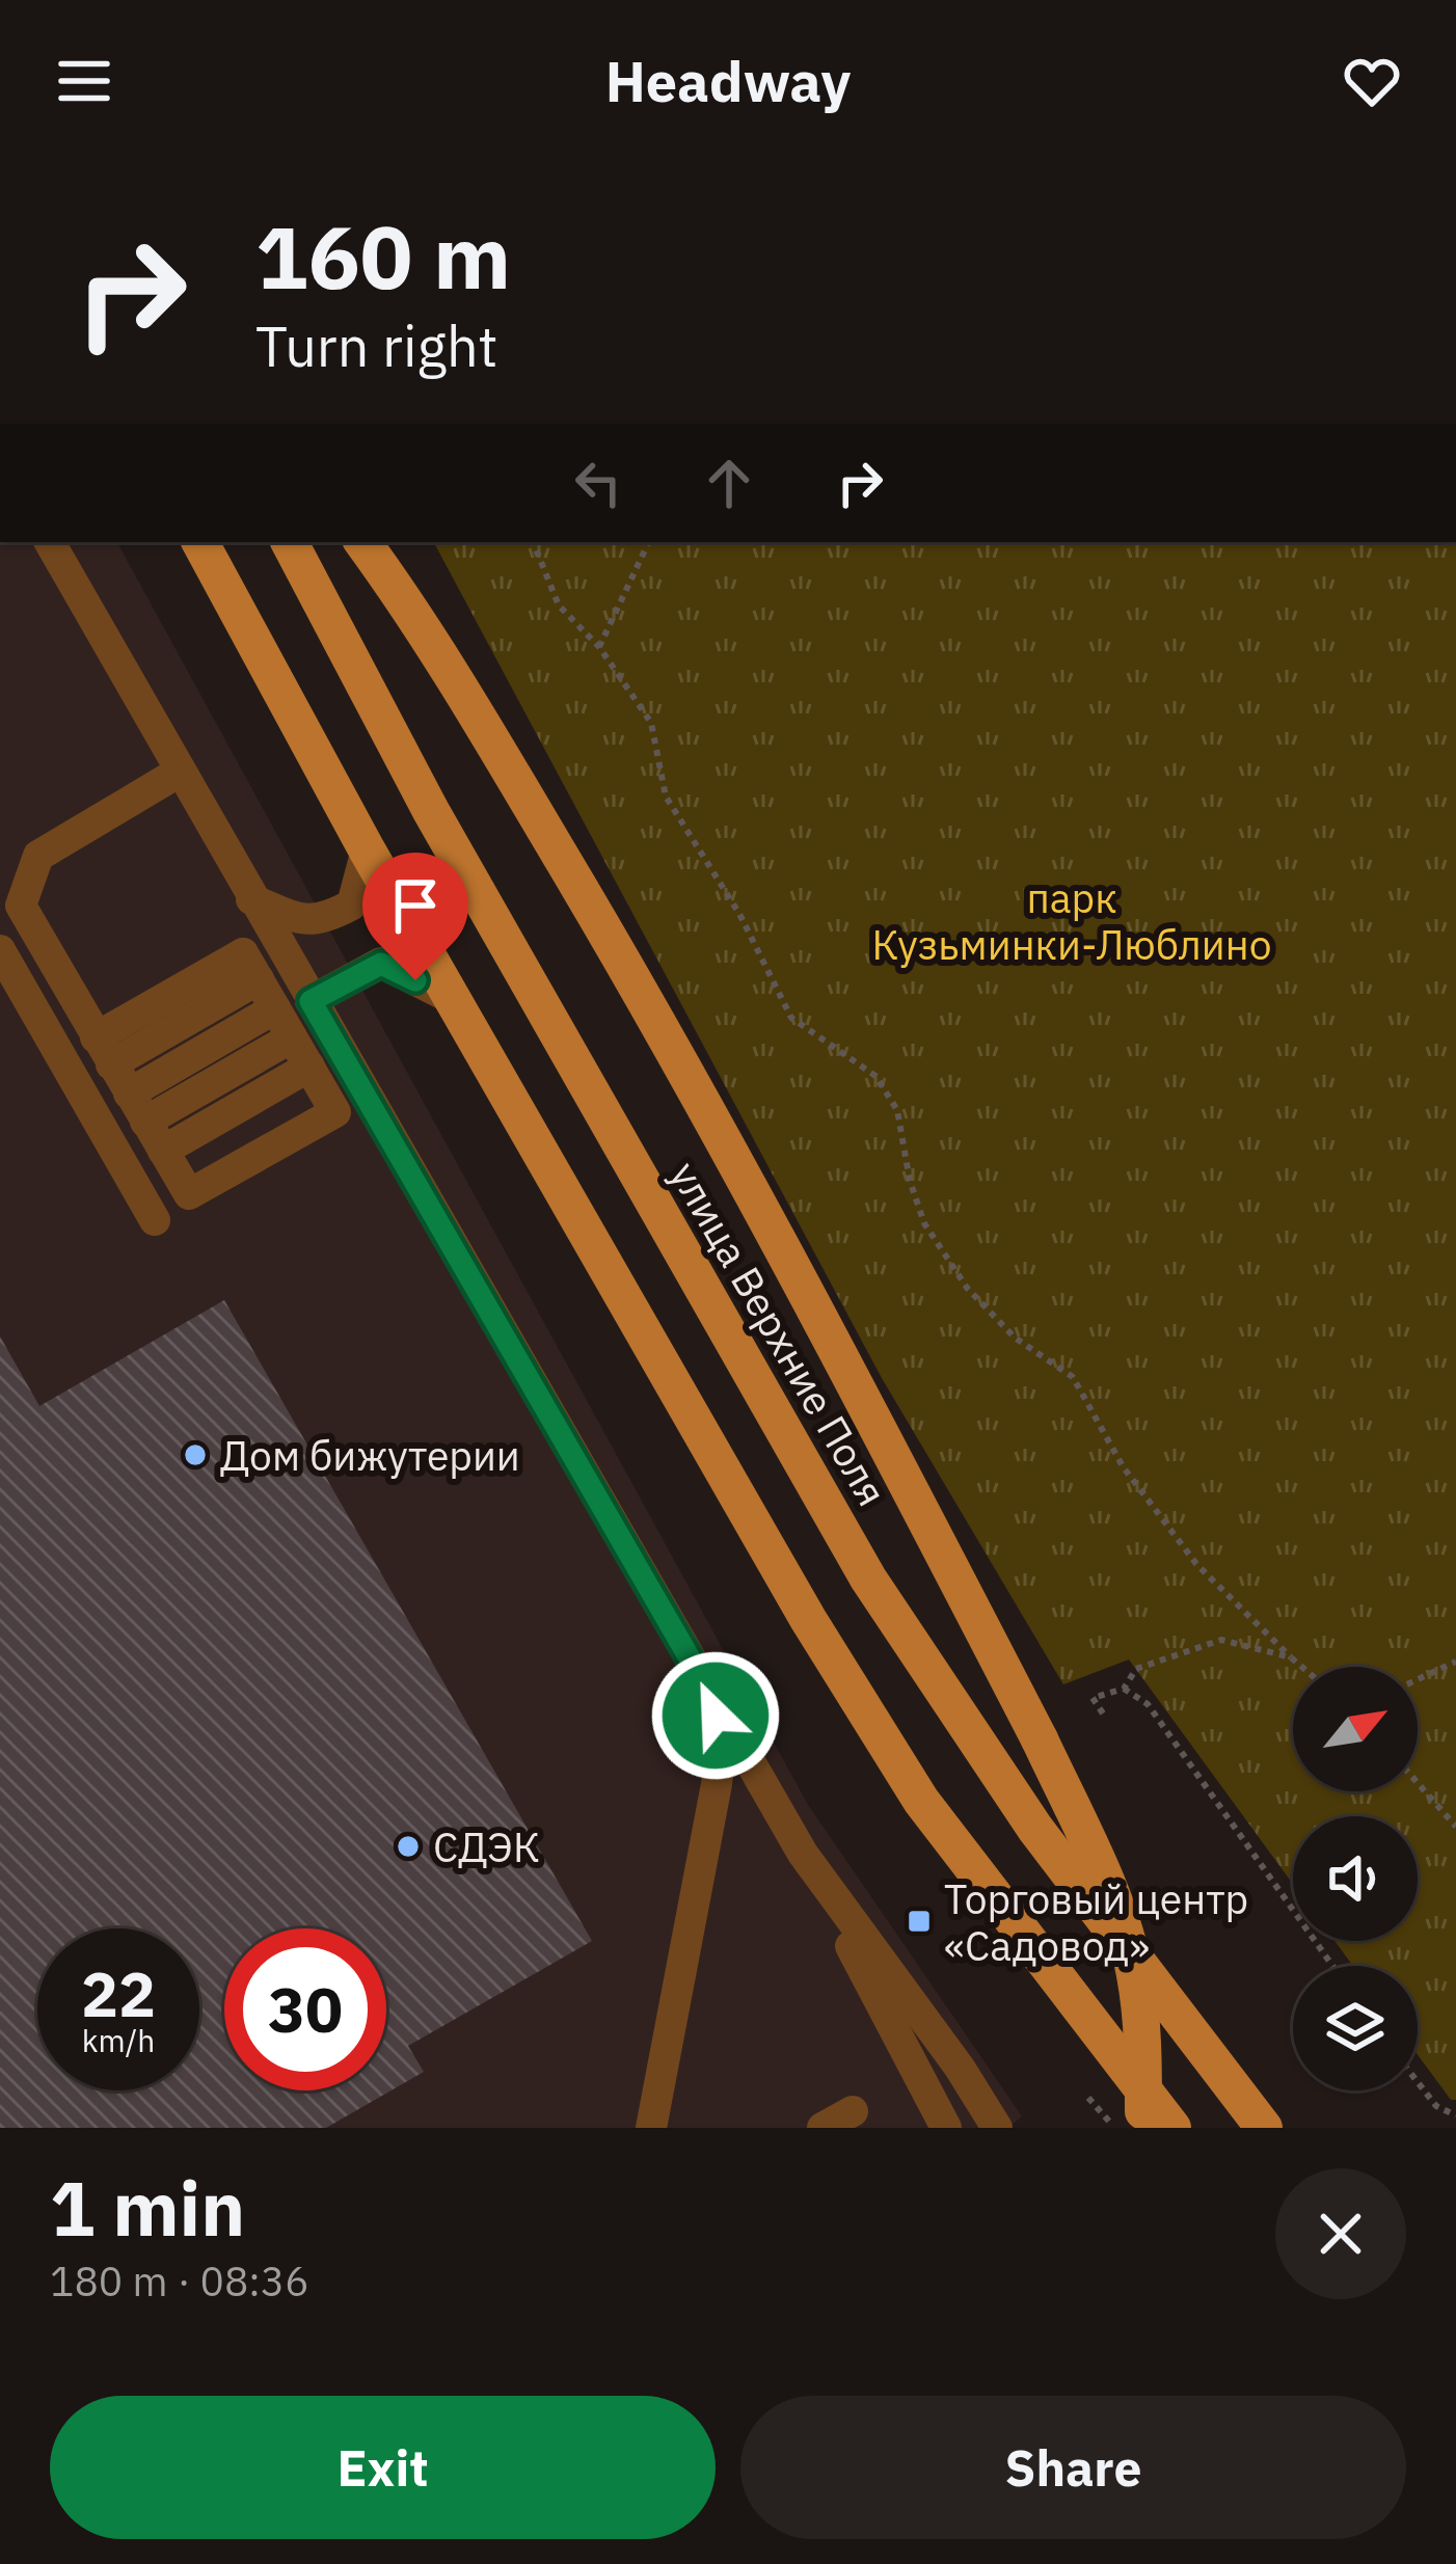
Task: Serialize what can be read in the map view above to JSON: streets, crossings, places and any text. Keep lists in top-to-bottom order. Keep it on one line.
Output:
{"streets":{"main road":["улица Верхние Поля"]},"parks":["парк Кузьминки-Люблино"],"places":{"other":["Дом бижутерии","СДЭК"],"transit":["Торговый центр «Садовод»"]},"north":"top right","page":{"header":"Headway","turn":["160 m","Turn right"],"speed":"22 km/h","limit":"30","heading":["1 min","180 m · 08:36"],"buttons":["Exit","Share"]}}
